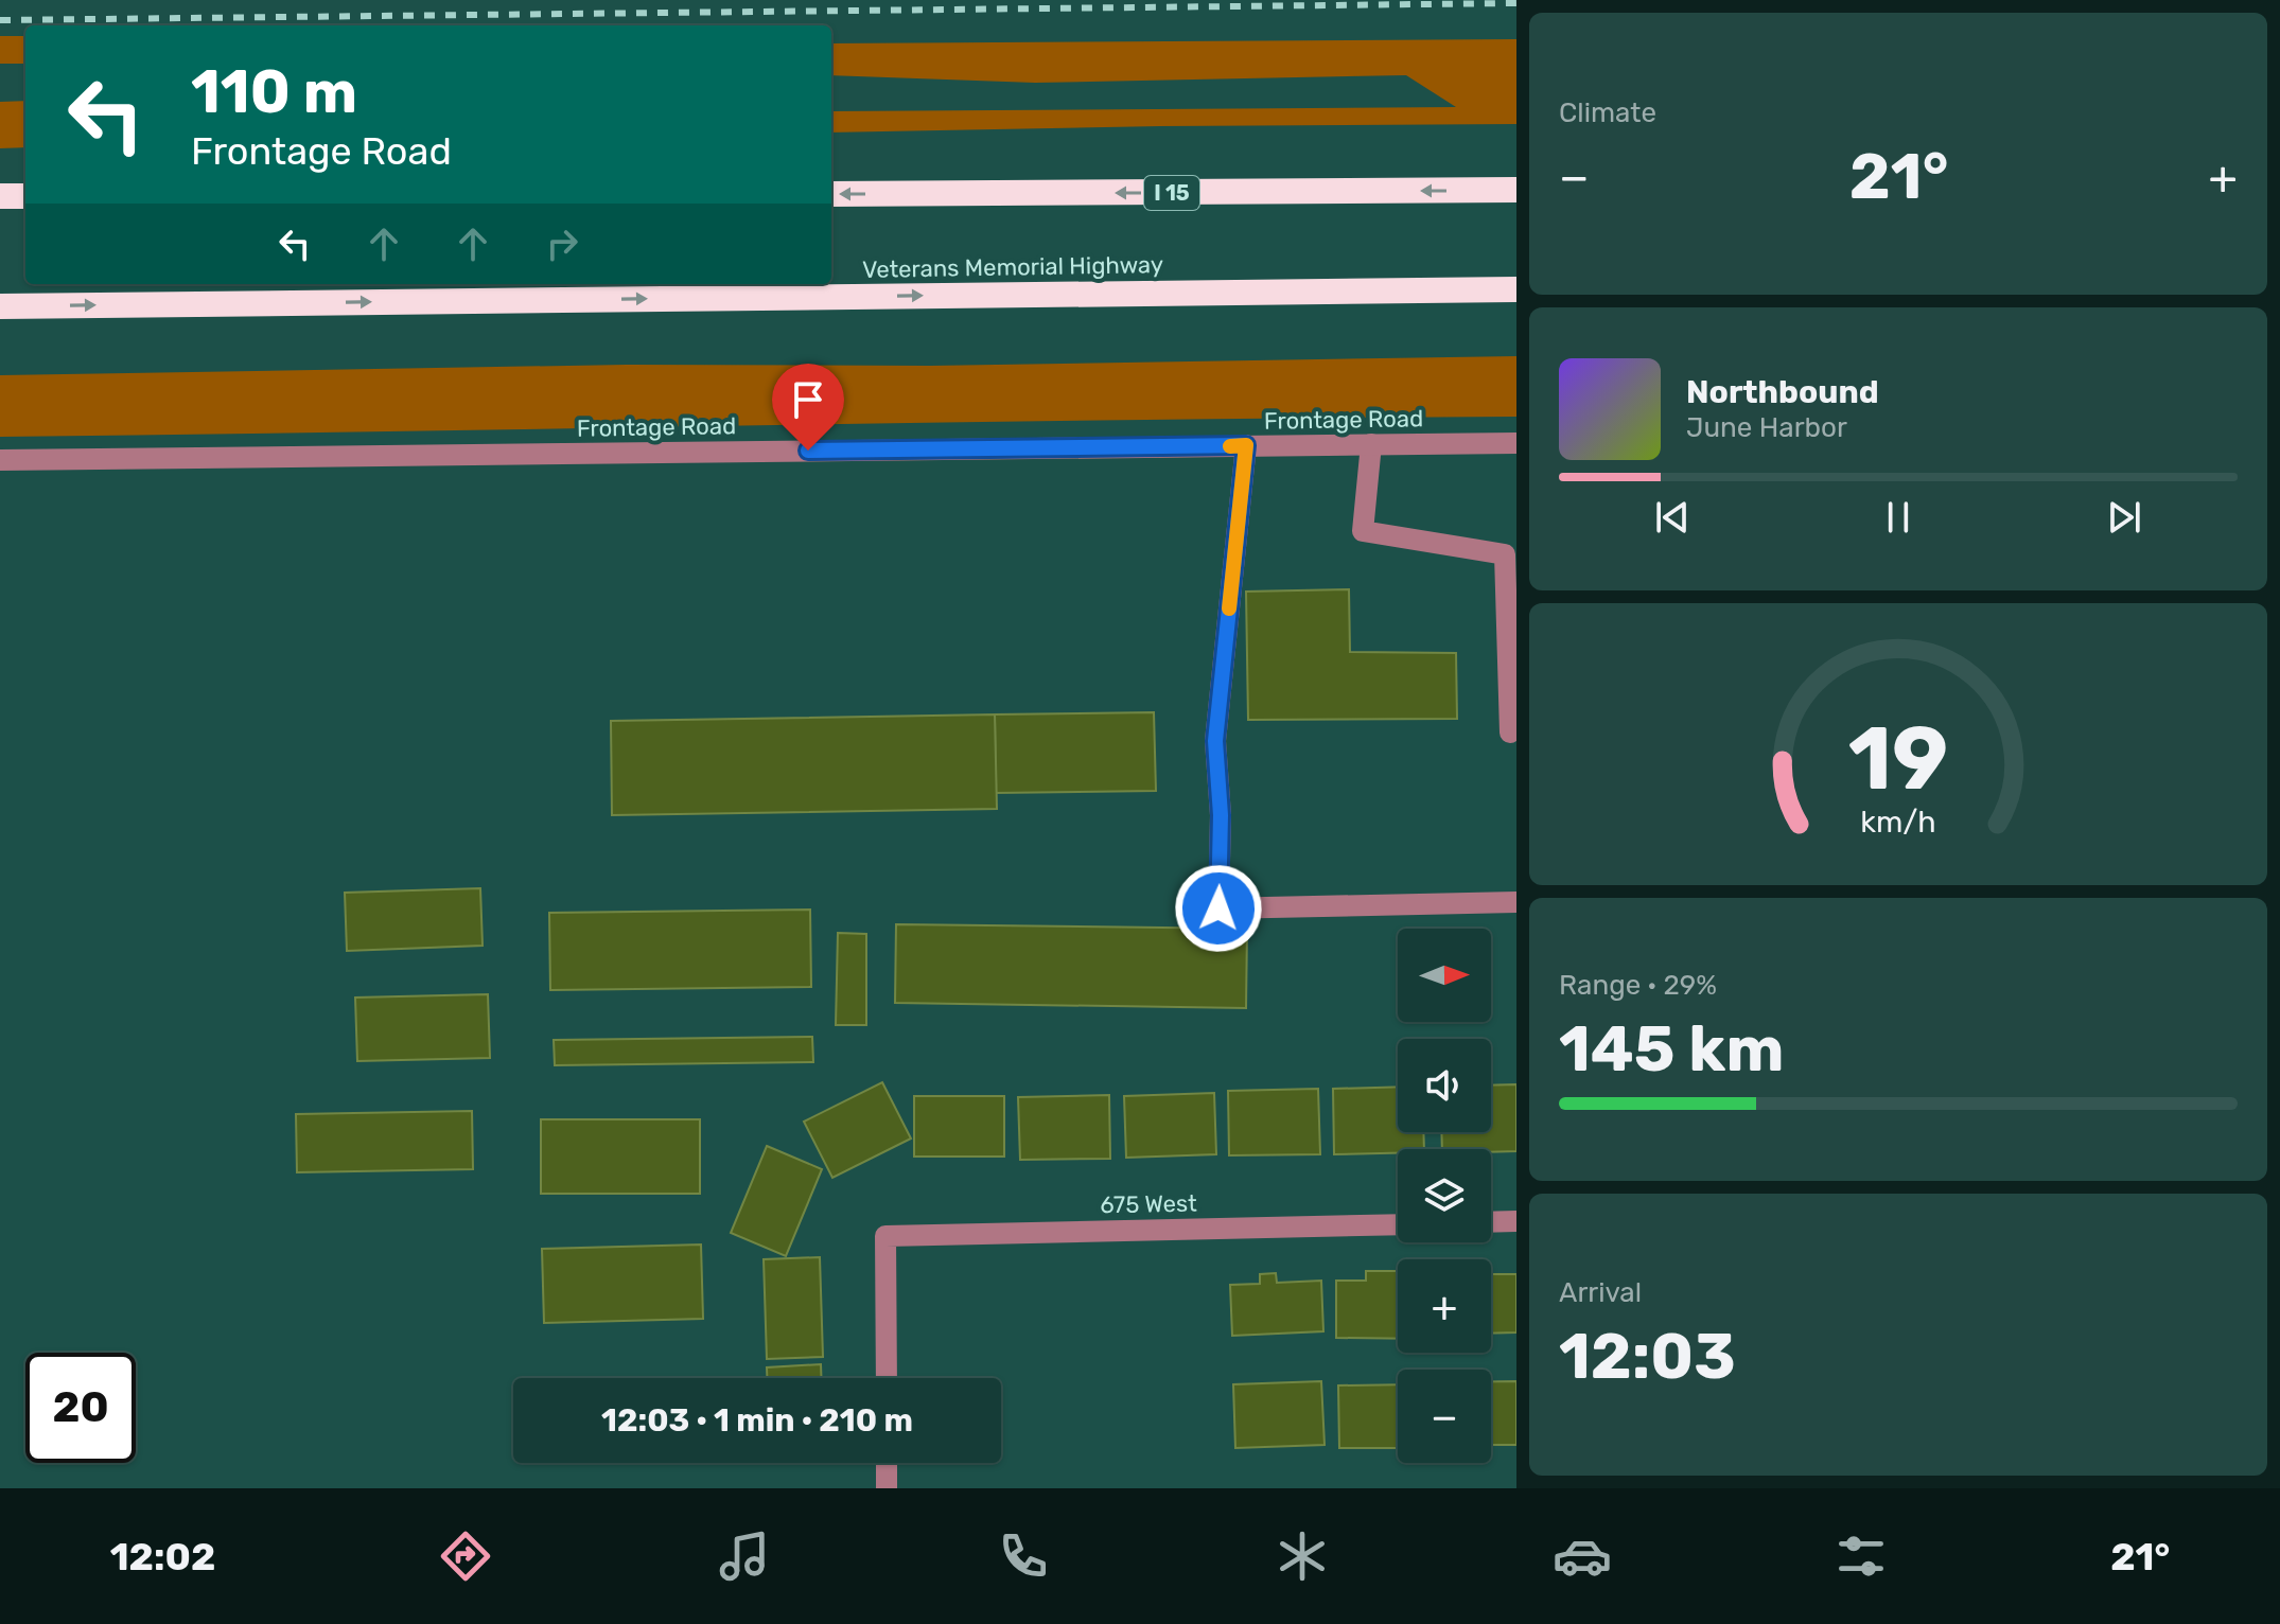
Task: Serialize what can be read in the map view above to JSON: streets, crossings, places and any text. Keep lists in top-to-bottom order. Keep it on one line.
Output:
{"streets":{"highway":["I 15","Veterans Memorial Highway"],"street":["Frontage Road","675 West"]},"north":"right","page":{"tile":["Climate",["Range · 29%","145 km"],["Arrival","12:03"]],"turn":["110 m","Frontage Road"],"heat":["−","21°","+"],"song":["Northbound","June Harbor"],"map_buttons":["+","−"],"limit":"20","trip":"12:03 · 1 min · 210 m","tabs":["12:02","21°"],"gauge":["19","km/h"]}}
